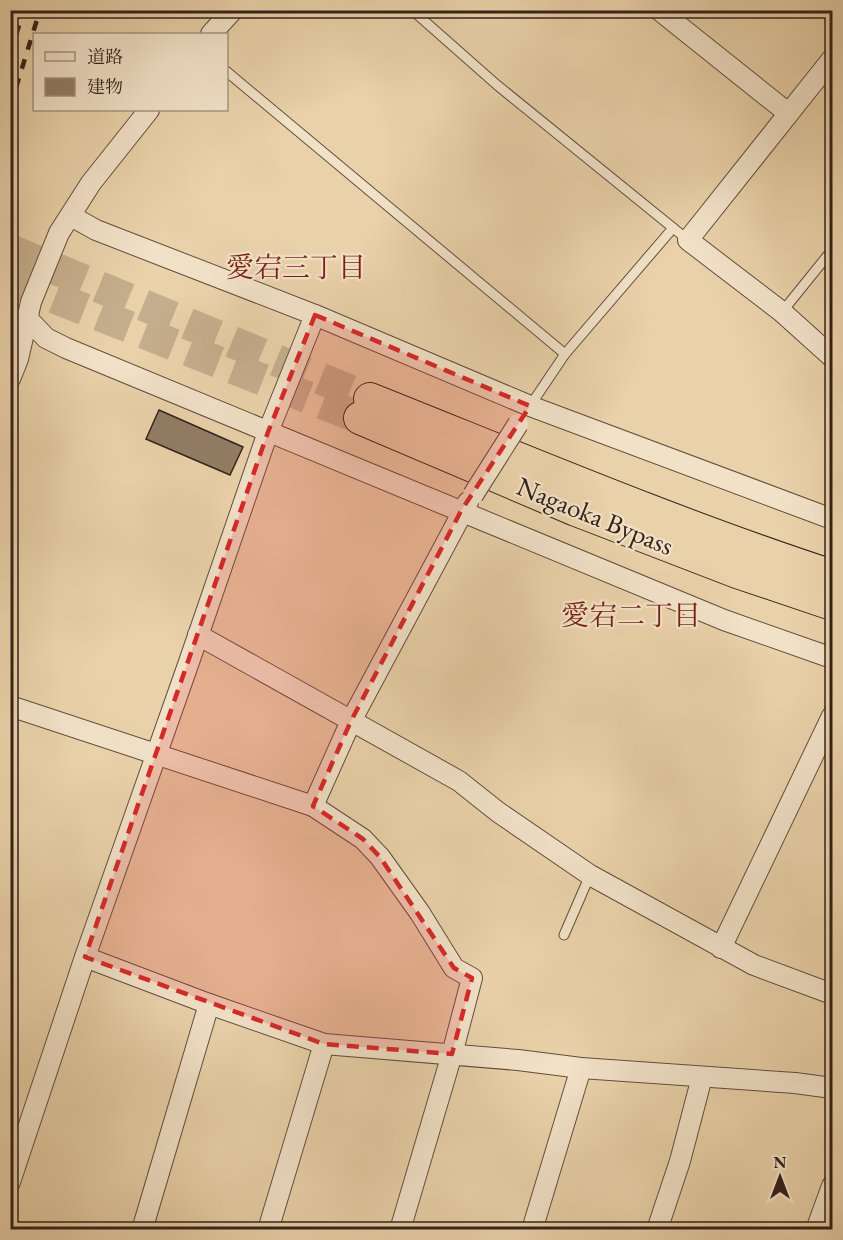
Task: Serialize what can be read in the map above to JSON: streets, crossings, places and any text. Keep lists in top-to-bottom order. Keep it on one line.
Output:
{"streets":{"highway":["Nagaoka Bypass"]},"districts":["愛宕三丁目","愛宕二丁目"],"legend":["道路","建物"],"north":"top"}
